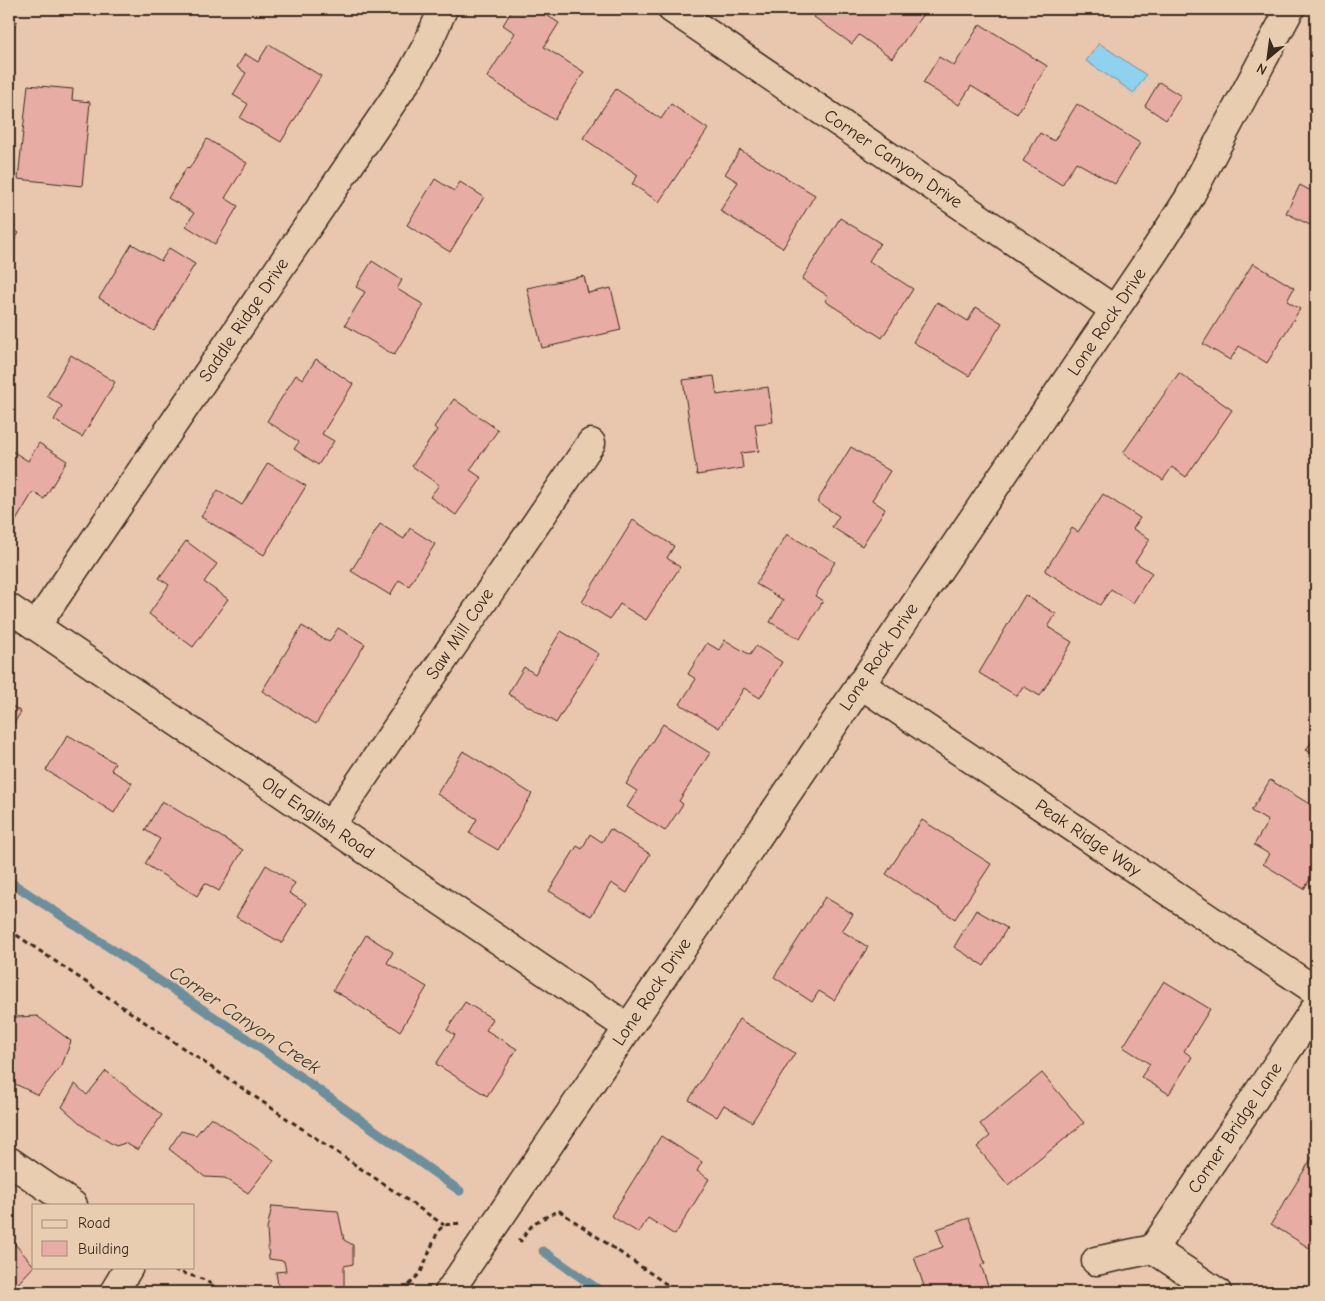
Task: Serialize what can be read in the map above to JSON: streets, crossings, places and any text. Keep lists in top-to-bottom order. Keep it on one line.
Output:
{"streets":{"street":["Corner Canyon Drive","Saddle Ridge Drive","Lone Rock Drive","Saw Mill Cove","Old English Road","Peak Ridge Way","Corner Bridge Lane"]},"crossings":[["Corner Canyon Drive","Lone Rock Drive"],["Saddle Ridge Drive","Old English Road"],["Lone Rock Drive","Old English Road"],["Lone Rock Drive","Peak Ridge Way"],["Saw Mill Cove","Old English Road"]],"water":["Corner Canyon Creek"],"legend":["Road","Building"],"north":"bottom left"}
